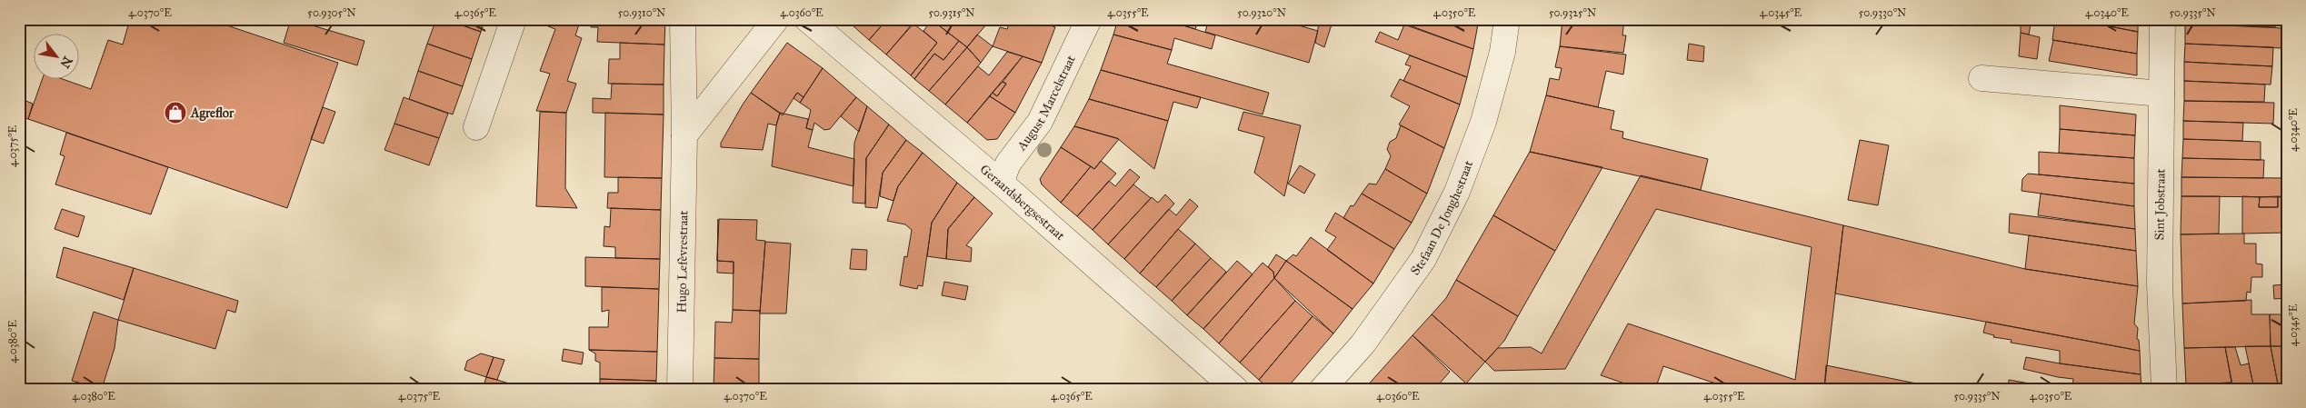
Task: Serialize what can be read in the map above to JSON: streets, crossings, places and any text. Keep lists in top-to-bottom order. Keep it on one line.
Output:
{"streets":{"street":["August Marcelstraat","Geraardsbergsestraat","Sint Jobstraat","Stefaan De Jonghestraat","Hugo Lefèvrestraat"]},"crossings":[["August Marcelstraat","Geraardsbergsestraat"]],"places":{"shop":["Agreflor"]},"north":"bottom right","coordinates":["4.0370°E","50.9305°N","4.0365°E","50.9310°N","4.0360°E","50.9315°N","4.0355°E","50.9320°N","4.0350°E","50.9325°N","4.0345°E","50.9330°N","4.0340°E","50.9335°N","4.0375°E","4.0380°E"]}
